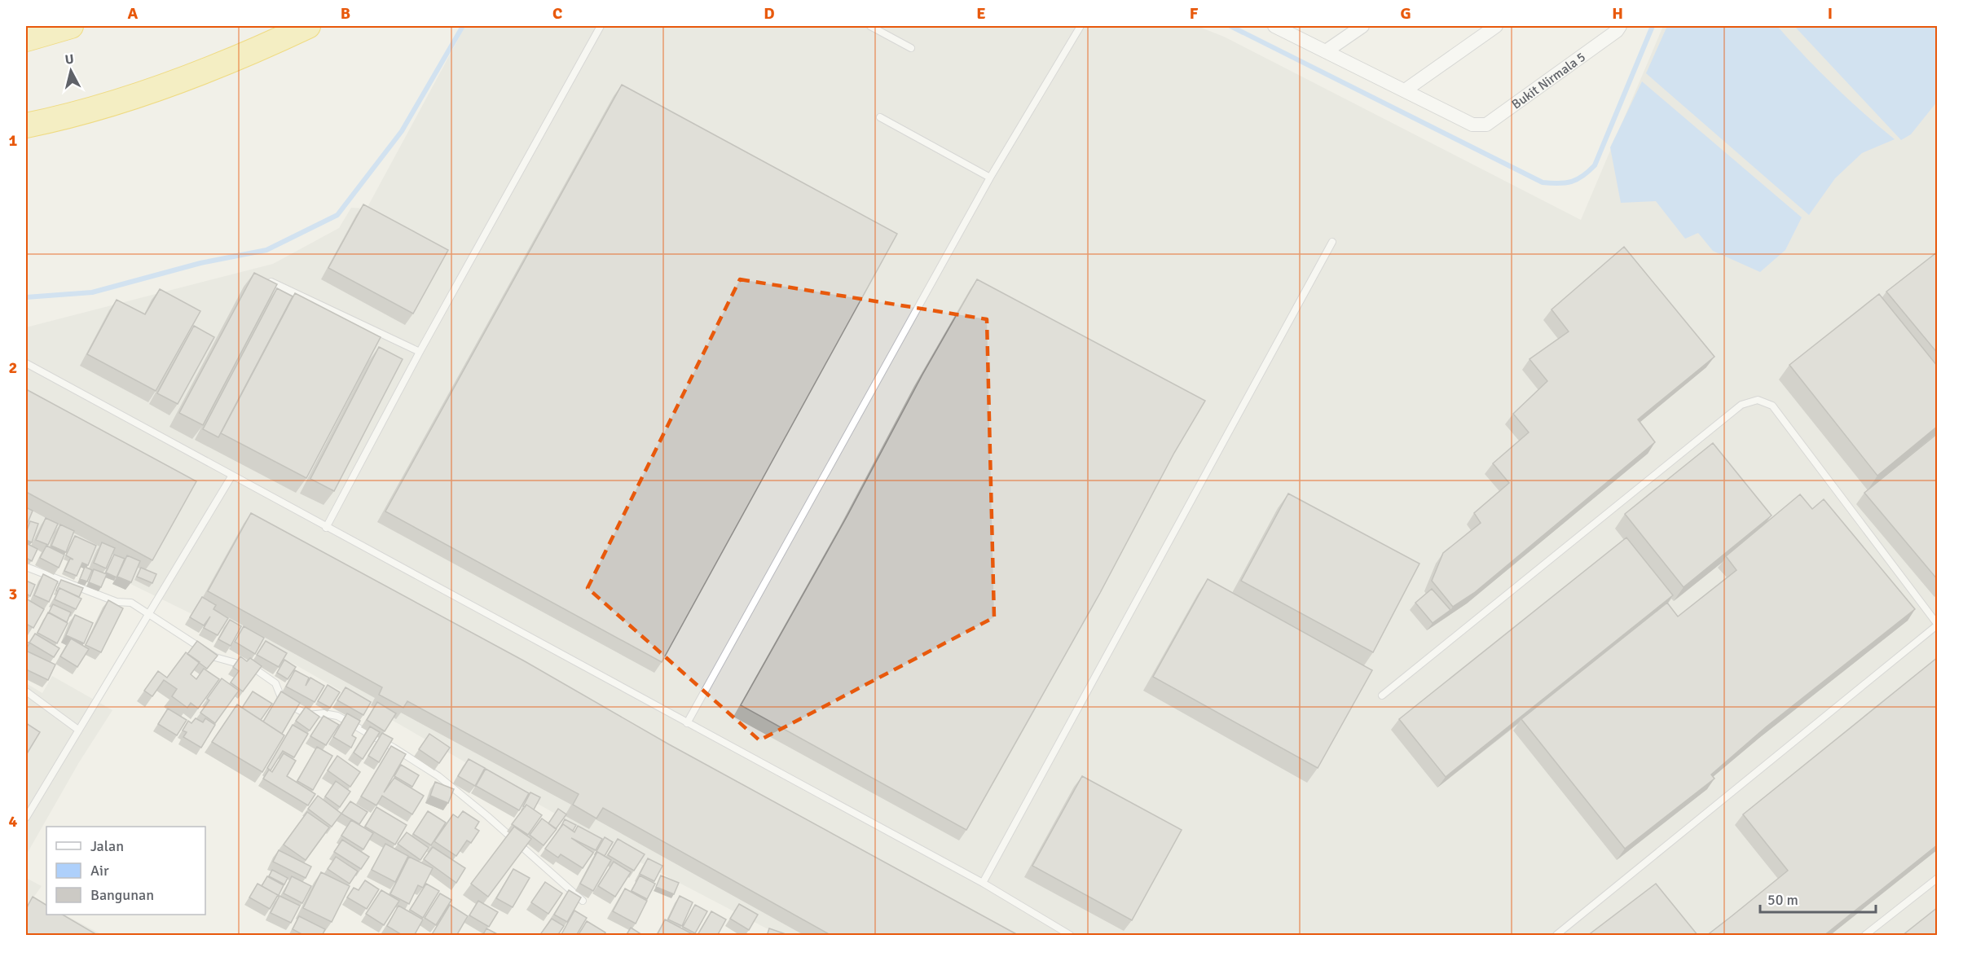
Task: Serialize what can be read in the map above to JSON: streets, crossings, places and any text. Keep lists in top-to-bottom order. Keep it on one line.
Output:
{"streets":{"street":["Bukit Nirmala 5"]},"legend":["Jalan","Air","Bangunan"],"scale_bar":"50 m","north":"top","grid":{"columns":["A","B","C","D","E","F","G","H","I"],"rows":["1","2","3","4"]}}
